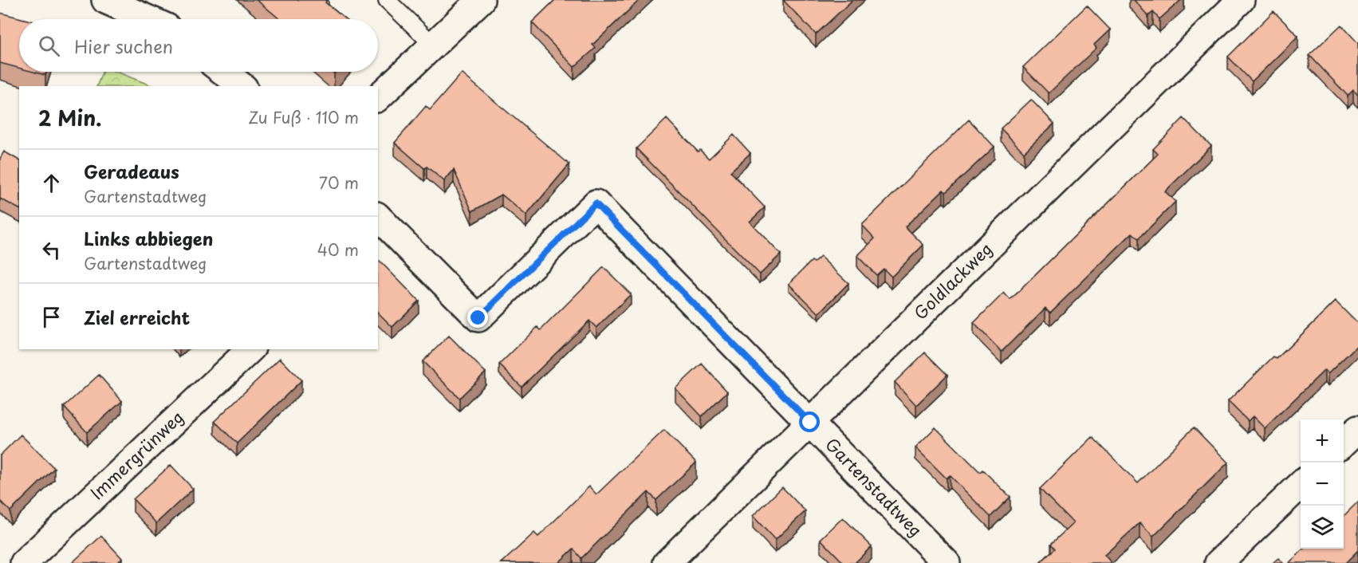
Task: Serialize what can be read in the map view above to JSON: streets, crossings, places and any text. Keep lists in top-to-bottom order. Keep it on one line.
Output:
{"streets":{"street":["Goldlackweg","Immergrünweg","Gartenstadtweg"]},"crossings":[["Goldlackweg","Gartenstadtweg"]],"page":{"search":"Hier suchen","heading":["2 Min.","Zu Fuß · 110 m"],"list":[["Geradeaus","Gartenstadtweg","70 m"],["Links abbiegen","Gartenstadtweg","40 m"],"Ziel erreicht"],"map_buttons":["+","−"]}}
